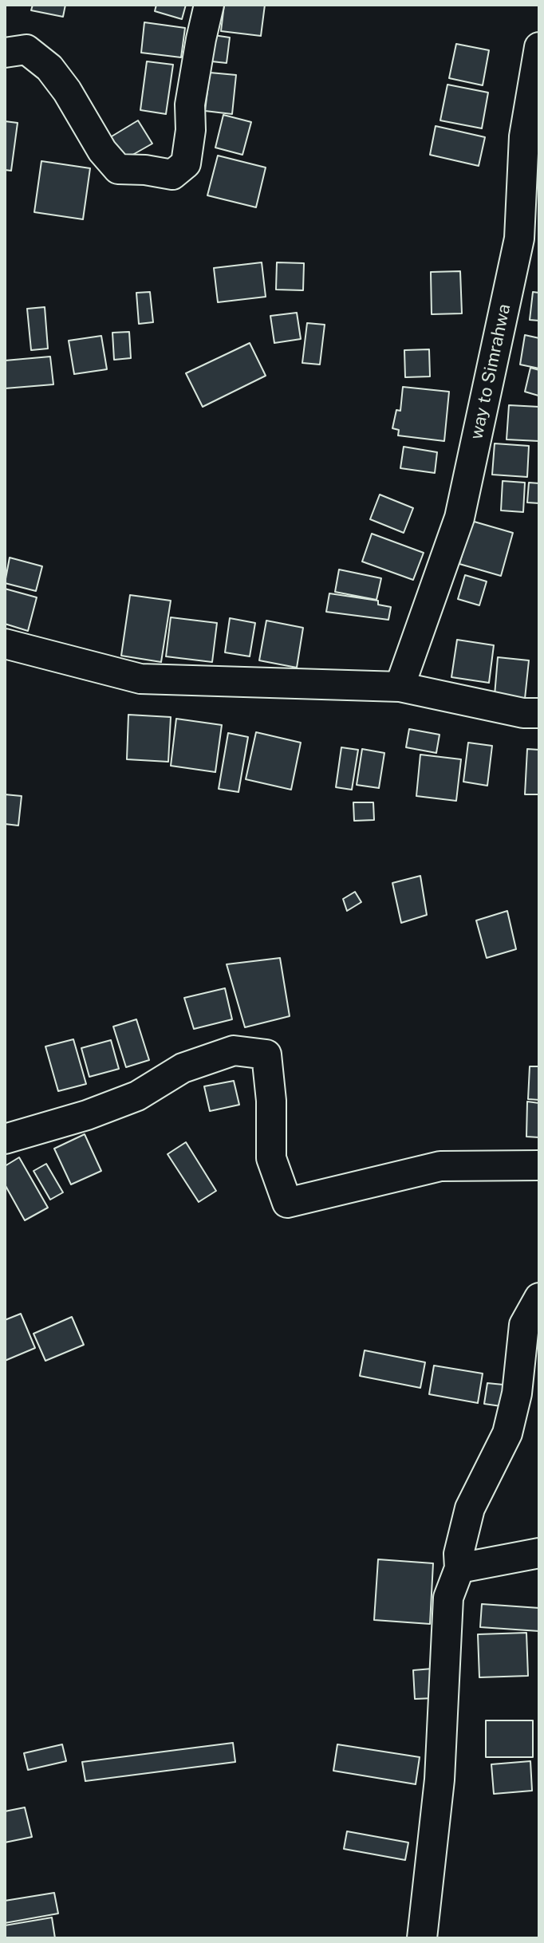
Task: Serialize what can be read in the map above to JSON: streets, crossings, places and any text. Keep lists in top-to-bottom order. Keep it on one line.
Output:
{"streets":{"street":["way to Simrahwa"]}}
